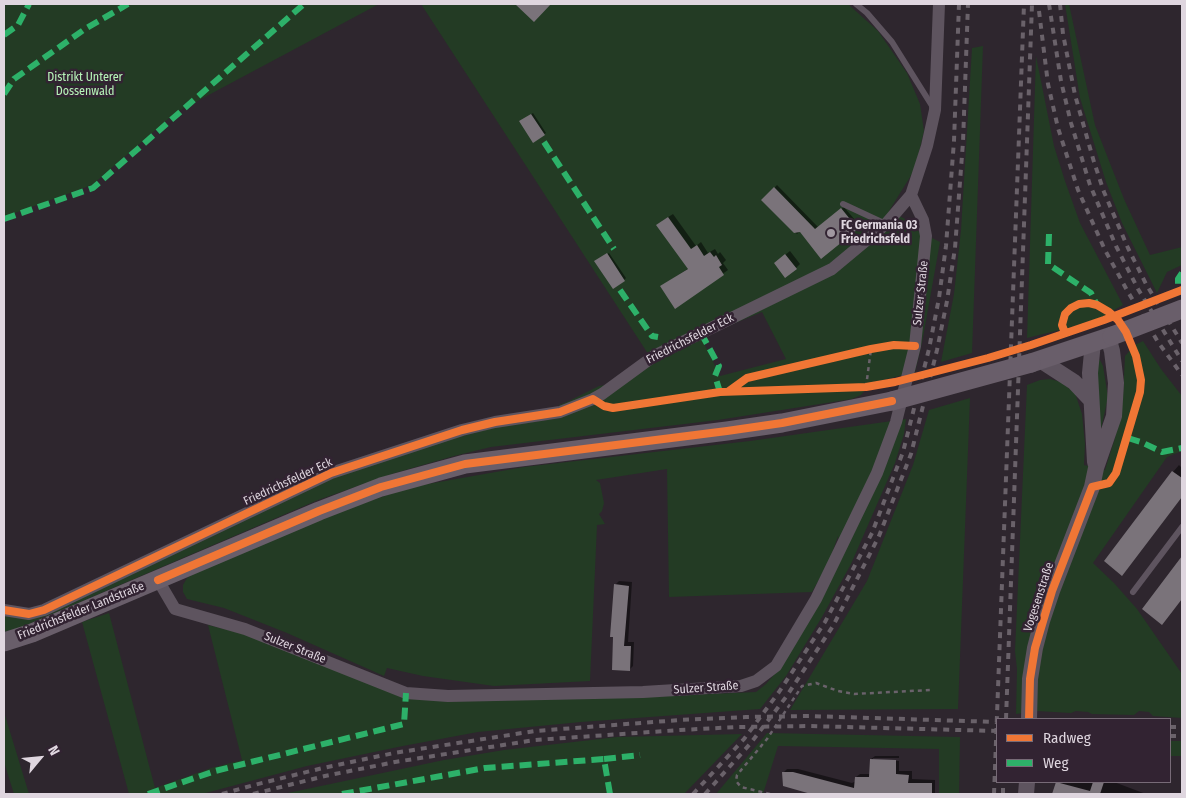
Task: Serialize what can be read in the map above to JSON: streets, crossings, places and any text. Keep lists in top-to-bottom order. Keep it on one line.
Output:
{"streets":{"main road":["Friedrichsfelder Landstraße"],"street":["Sulzer Straße","Friedrichsfelder Eck","Vogesenstraße"]},"crossings":[["Sulzer Straße","Friedrichsfelder Eck"],["Sulzer Straße","Friedrichsfelder Landstraße"],["Vogesenstraße","Friedrichsfelder Landstraße"]],"parks":["Distrikt Unterer Dossenwald"],"places":["FC Germania 03 Friedrichsfeld"],"legend":["Radweg","Weg"],"north":"top right"}
